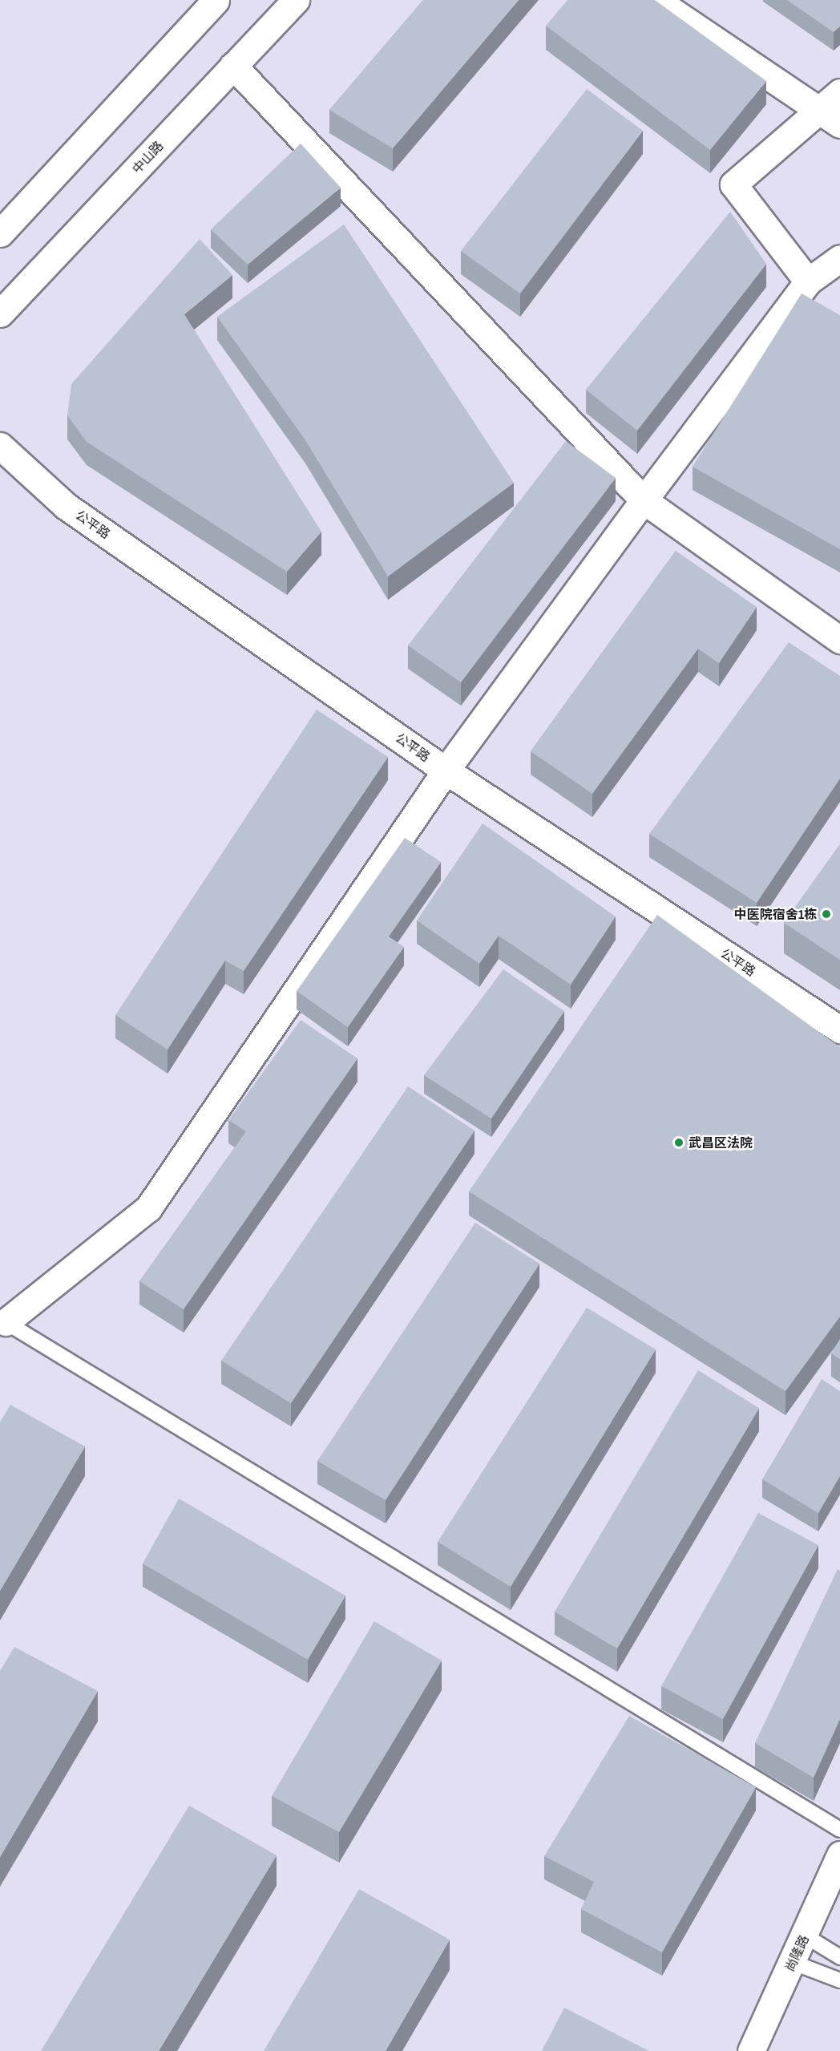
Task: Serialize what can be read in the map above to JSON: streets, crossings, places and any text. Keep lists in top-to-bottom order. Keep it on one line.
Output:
{"streets":{"street":["中山路","公平路","尚隆路"]},"places":["中医院宿舍1栋","武昌区法院"]}
